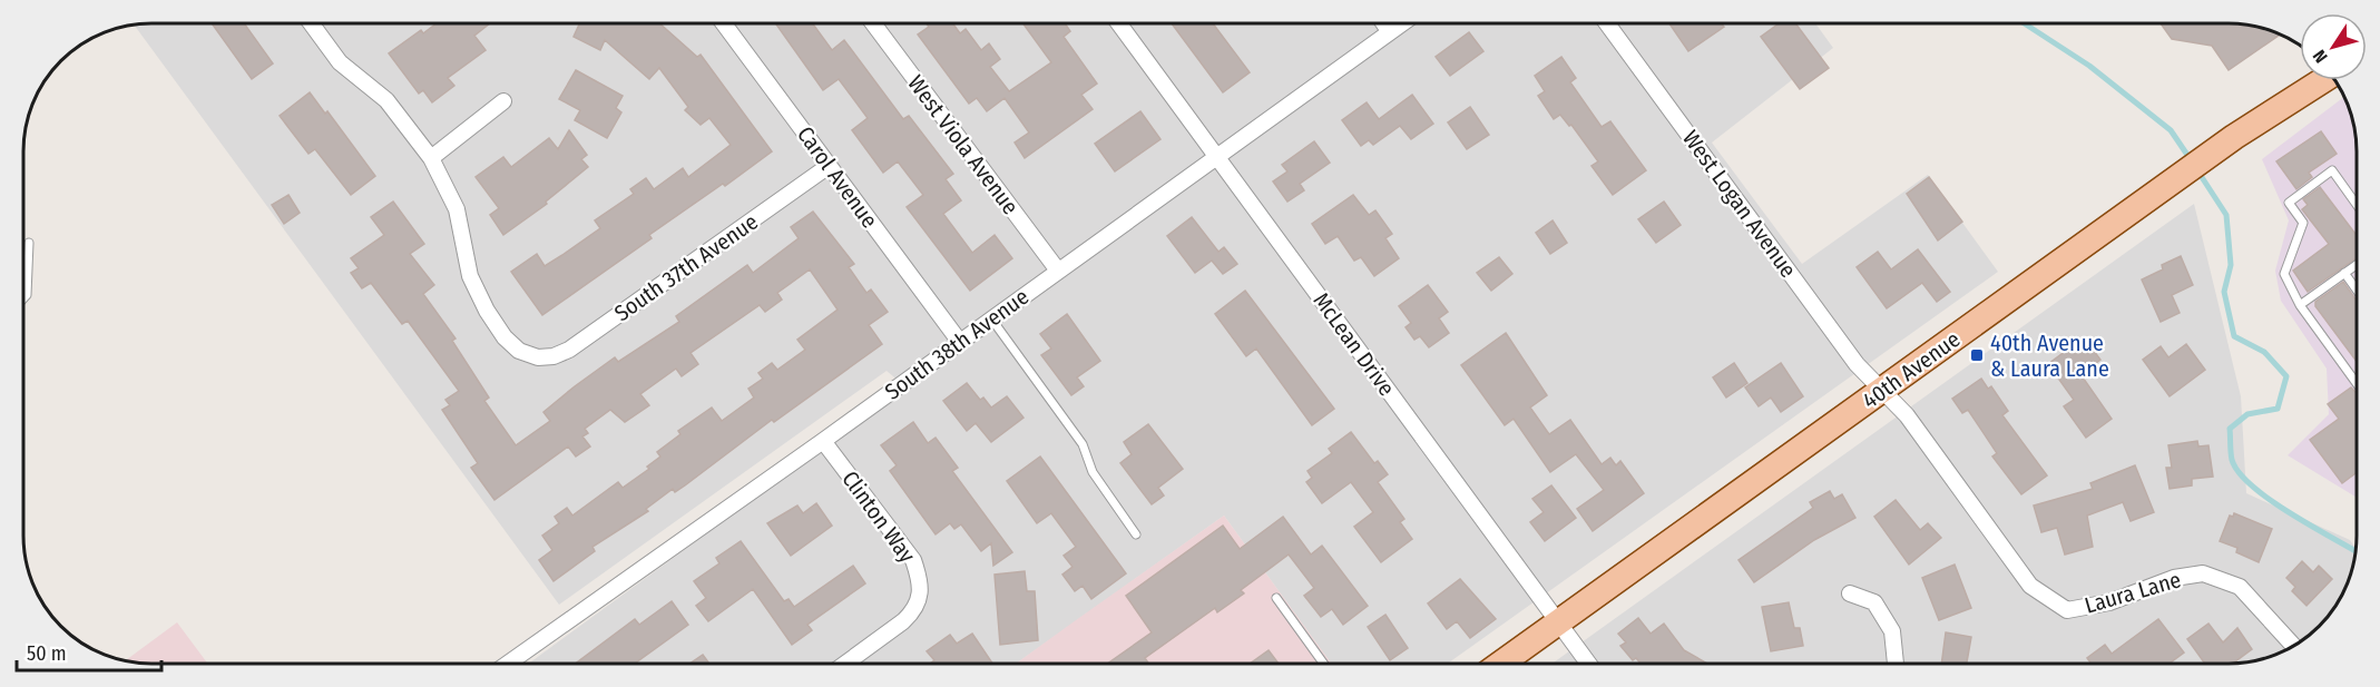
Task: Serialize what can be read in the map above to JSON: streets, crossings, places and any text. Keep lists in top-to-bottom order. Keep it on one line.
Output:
{"streets":{"main road":["40th Avenue"],"street":["West Viola Avenue","Carol Avenue","West Logan Avenue","South 37th Avenue","South 38th Avenue","McLean Drive","Clinton Way","Laura Lane"]},"crossings":[["West Viola Avenue","South 38th Avenue"],["Carol Avenue","South 37th Avenue"],["Carol Avenue","South 38th Avenue"],["West Logan Avenue","40th Avenue"],["West Logan Avenue","Laura Lane"],["South 38th Avenue","McLean Drive"],["South 38th Avenue","Clinton Way"],["McLean Drive","40th Avenue"],["40th Avenue","Laura Lane"]],"places":{"transit":["40th Avenue & Laura Lane"]},"scale_bar":"50 m","north":"bottom left"}
